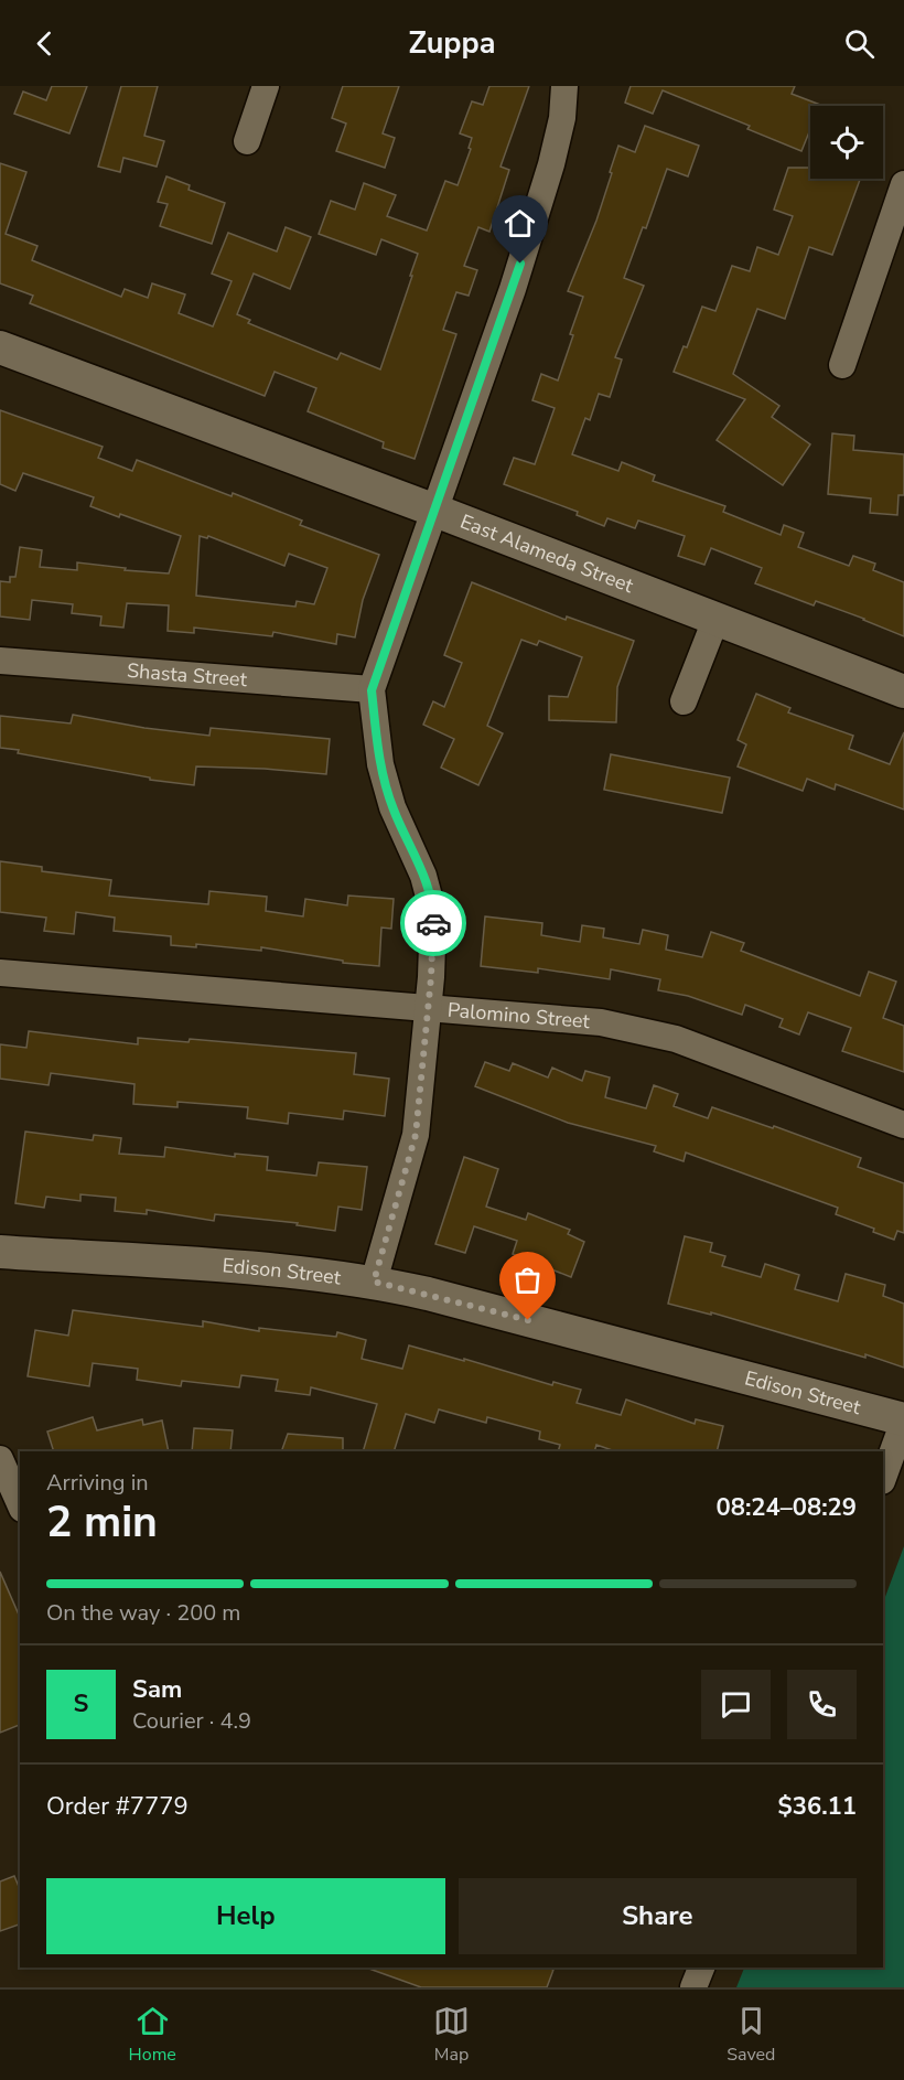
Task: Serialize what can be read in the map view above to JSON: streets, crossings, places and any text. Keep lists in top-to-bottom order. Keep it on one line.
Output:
{"streets":{"street":["East Alameda Street","Shasta Street","Palomino Street","Edison Street"]},"page":{"header":"Zuppa","heading":["2 min","Arriving in","08:24–08:29"],"panel":["Sam","Courier · 4.9","Order #7779","$36.11"],"bar":"On the way · 200 m","round":"S","buttons":["Help","Share"],"tabs":["Home","Map","Saved"]}}
